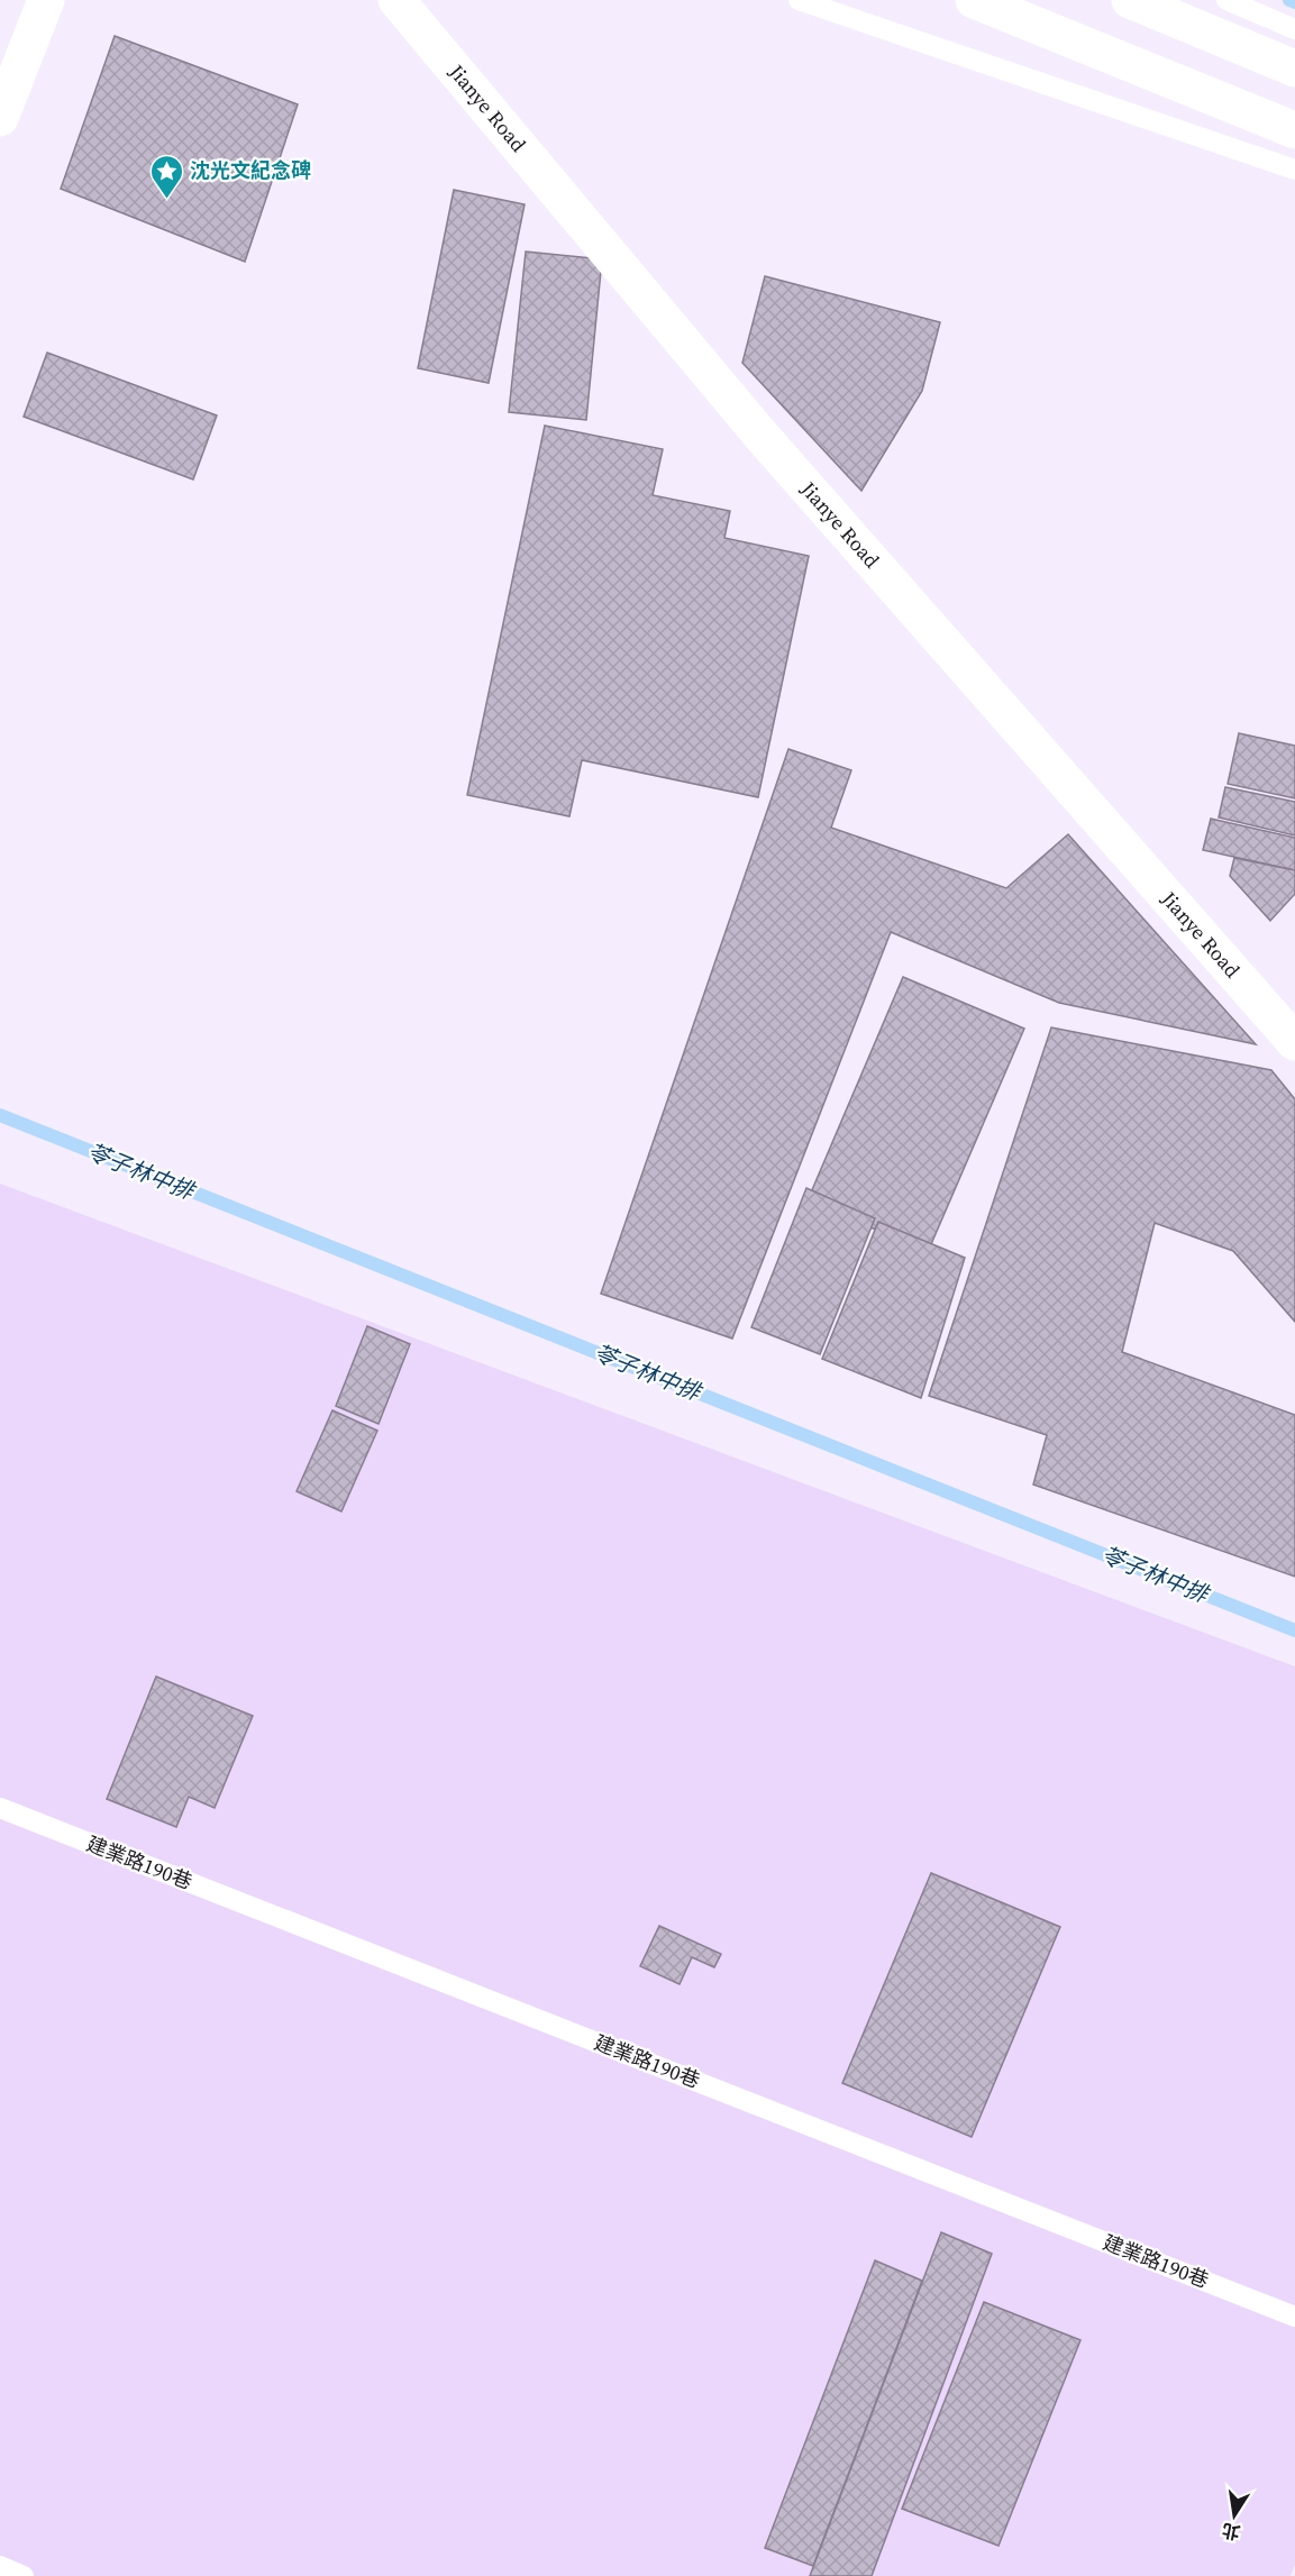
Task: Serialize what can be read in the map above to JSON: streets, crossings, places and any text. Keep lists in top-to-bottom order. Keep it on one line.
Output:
{"streets":{"street":["Jianye Road"],"lane":["建業路190巷"]},"water":["苓子林中排"],"places":{"place":["沈光文紀念碑"]},"north":"bottom"}
